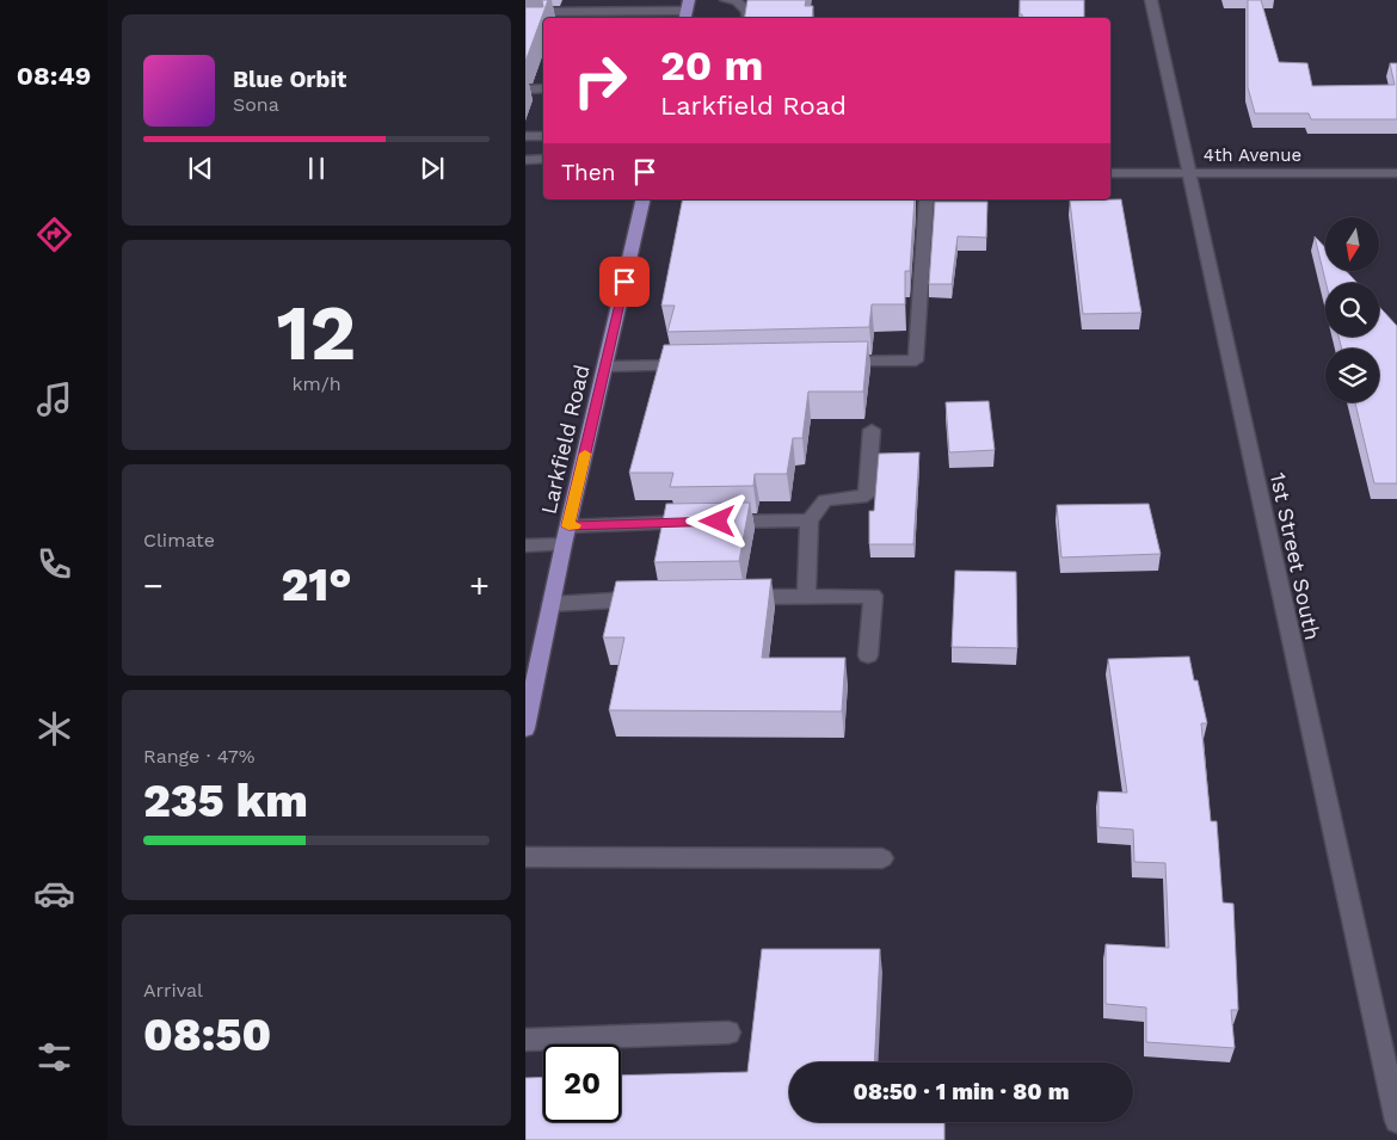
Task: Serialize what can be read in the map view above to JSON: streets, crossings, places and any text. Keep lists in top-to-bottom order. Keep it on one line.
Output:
{"streets":{"main road":["Larkfield Road"],"street":["4th Avenue","1st Street South"]},"crossings":[["4th Avenue","1st Street South"]],"north":"bottom","page":{"tabs":"08:49","turn":["20 m","Larkfield Road"],"song":["Blue Orbit","Sona"],"then":"Then","tile":[["12","km/h"],"Climate",["Range · 47%","235 km"],["Arrival","08:50"]],"heat":["−","21°","+"],"limit":"20","trip":"08:50 · 1 min · 80 m"}}
